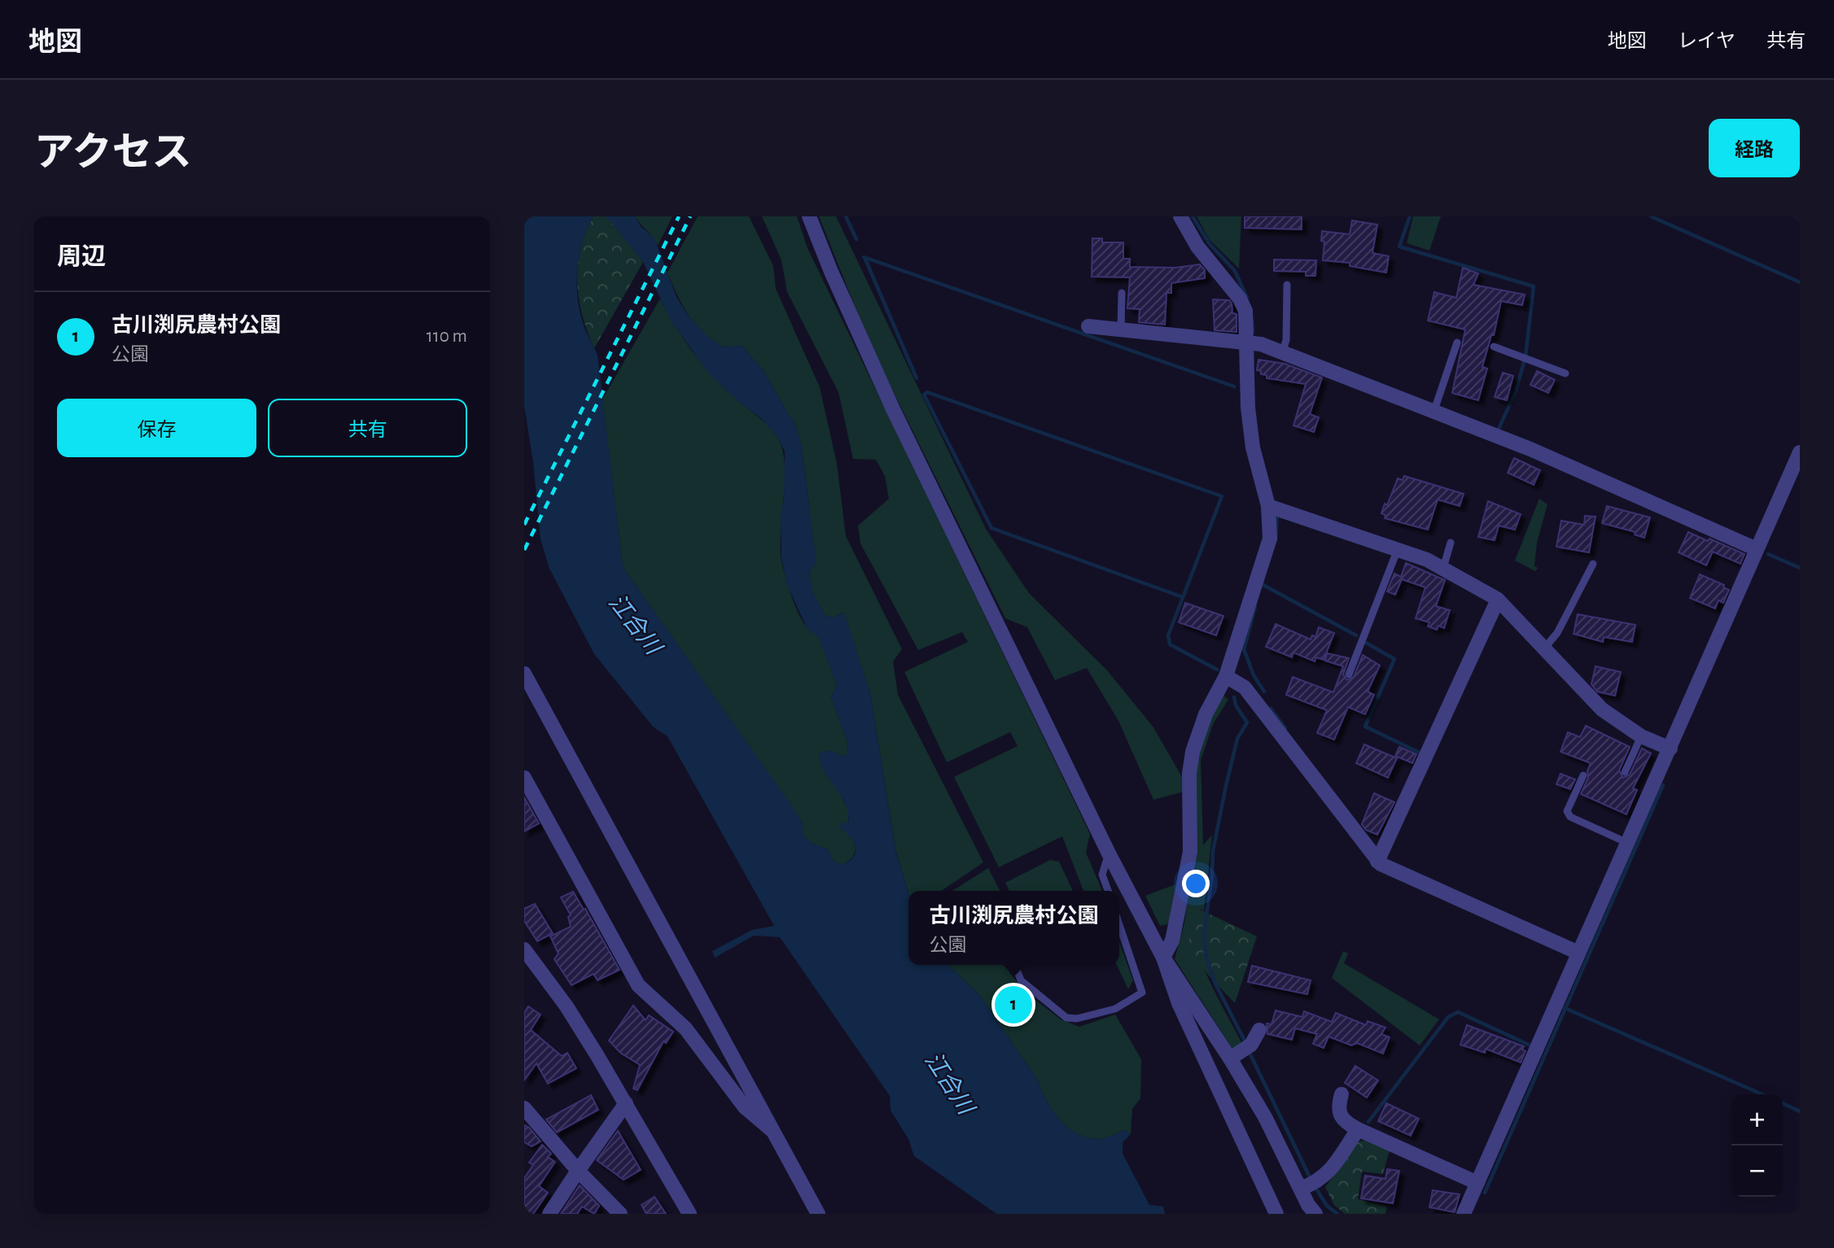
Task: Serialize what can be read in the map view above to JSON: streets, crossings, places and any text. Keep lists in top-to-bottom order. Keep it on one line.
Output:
{"water":["江合川"],"page":{"header":"地図","nav":["地図","レイヤ","共有"],"title":"アクセス","buttons":["経路",["保存","共有"]],"heading":"周辺","list":[{"mark":"1","name":"古川渕尻農村公園","note":"公園","value":"110 m"}],"popup":["古川渕尻農村公園","公園"],"pins":"1","map_buttons":["+","−"]}}
